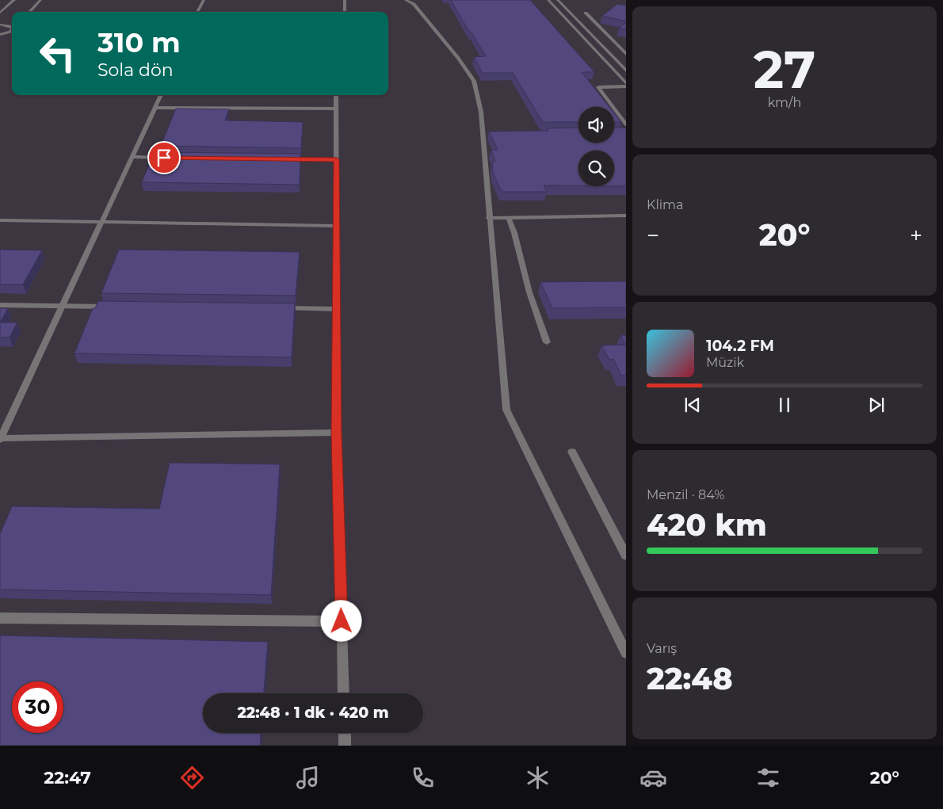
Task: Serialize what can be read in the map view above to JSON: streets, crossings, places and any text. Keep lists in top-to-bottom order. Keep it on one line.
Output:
{"page":{"tile":[["27","km/h"],"Klima",["Menzil · 84%","420 km"],["Varış","22:48"]],"turn":["310 m","Sola dön"],"heat":["−","20°","+"],"song":["104.2 FM","Müzik"],"limit":"30","trip":"22:48 · 1 dk · 420 m","tabs":["22:47","20°"]}}
